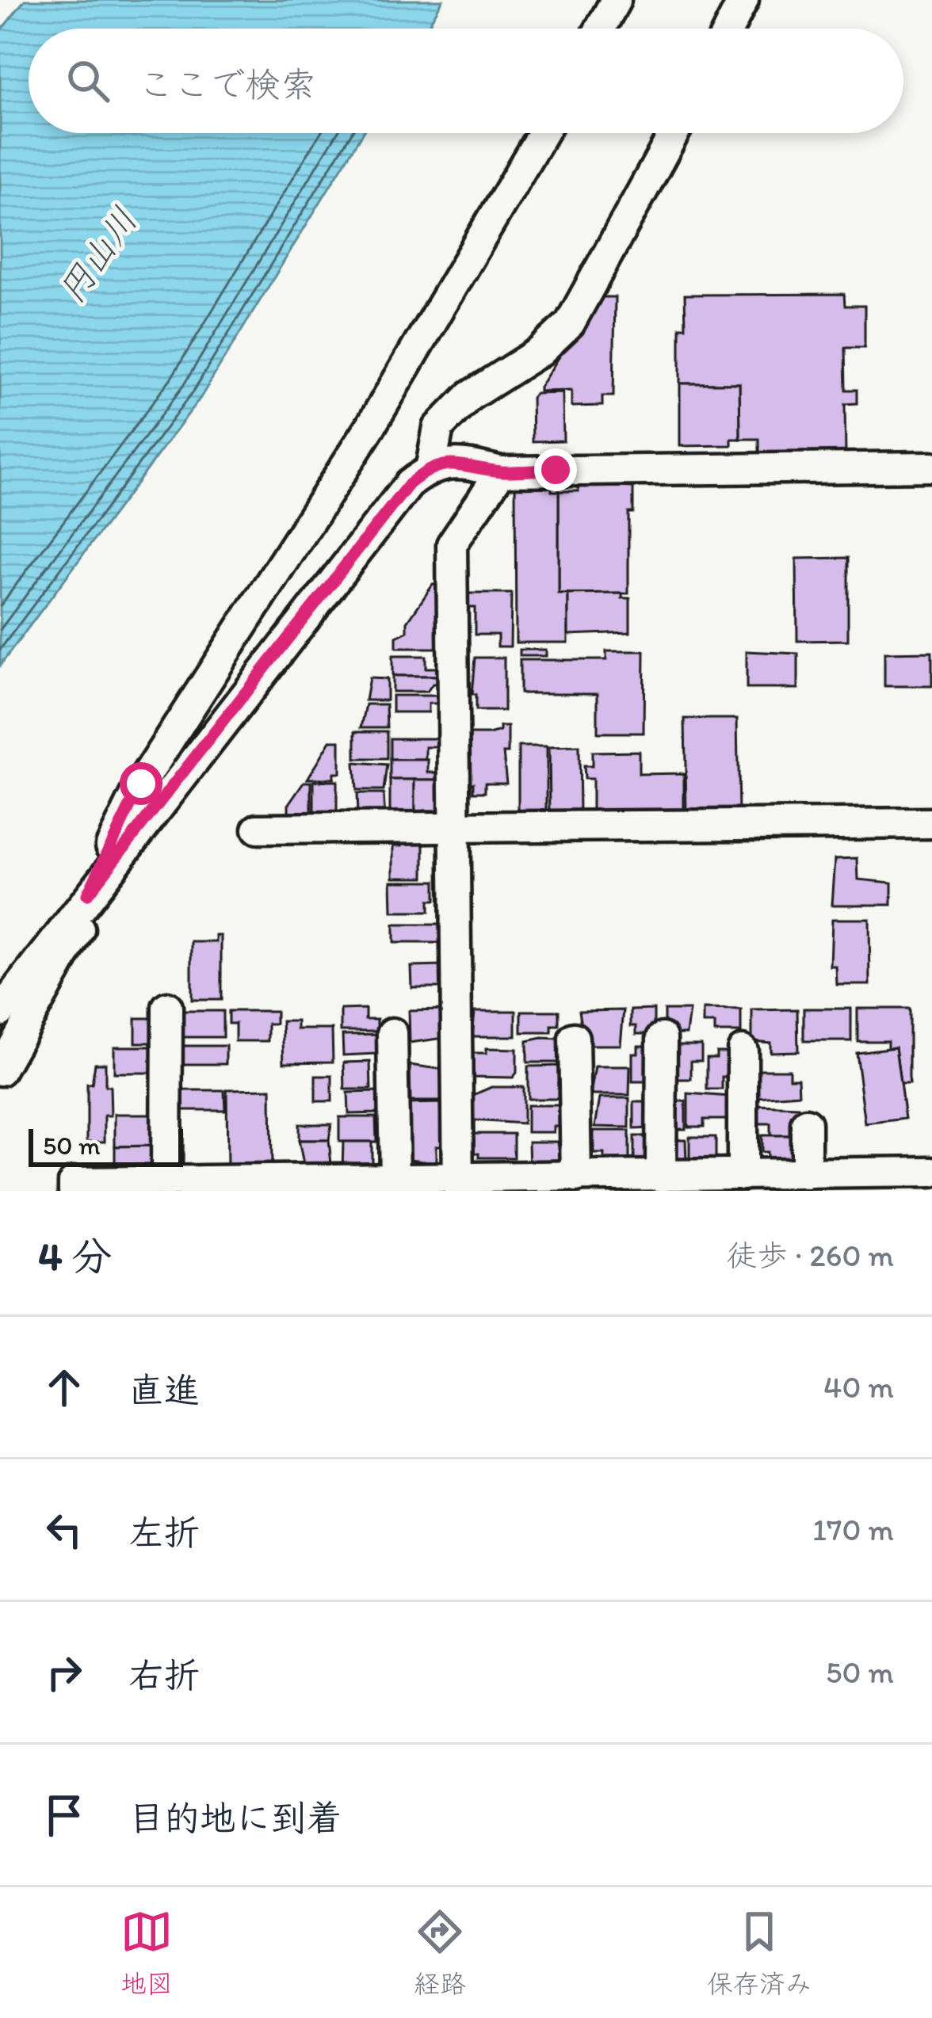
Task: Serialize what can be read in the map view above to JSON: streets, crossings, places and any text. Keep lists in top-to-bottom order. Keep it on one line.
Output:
{"water":["円山川"],"scale_bar":"50 m","page":{"search":"ここで検索","scale":"50 m","heading":["4 分","徒歩 · 260 m"],"list":[["直進","40 m"],["左折","170 m"],["右折","50 m"],"目的地に到着"],"nav":["地図","経路","保存済み"]}}
